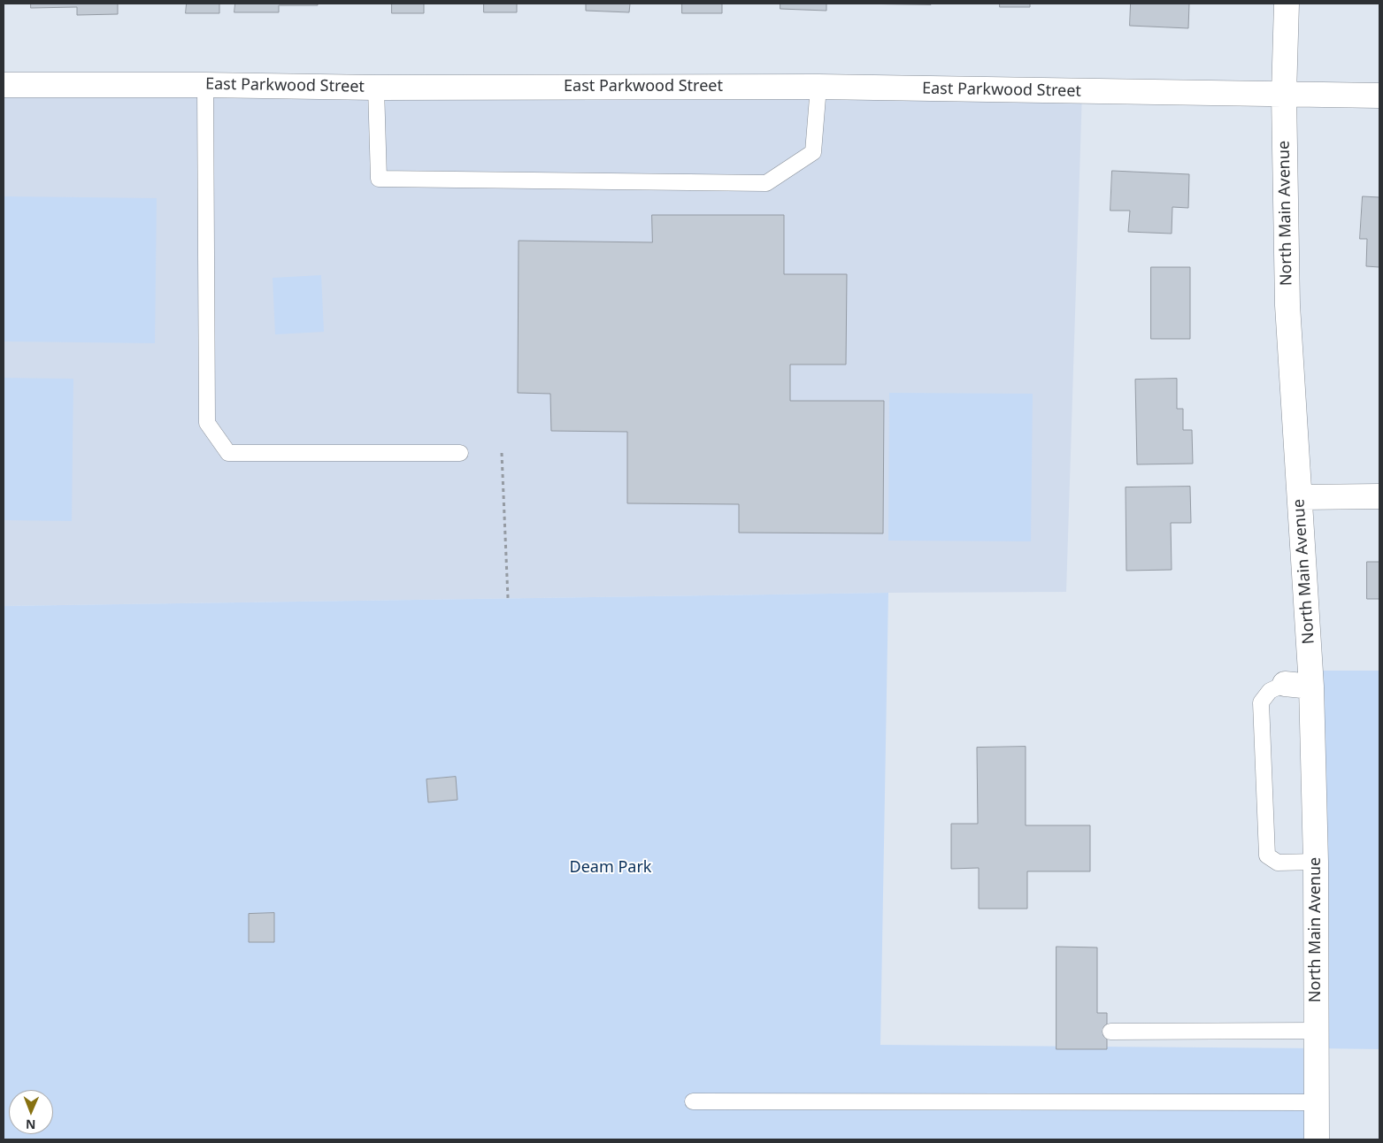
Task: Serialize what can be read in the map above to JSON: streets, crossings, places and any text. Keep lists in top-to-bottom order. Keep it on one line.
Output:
{"streets":{"street":["East Parkwood Street","North Main Avenue"]},"crossings":[["East Parkwood Street","North Main Avenue"]],"parks":["Deam Park"],"north":"bottom"}
